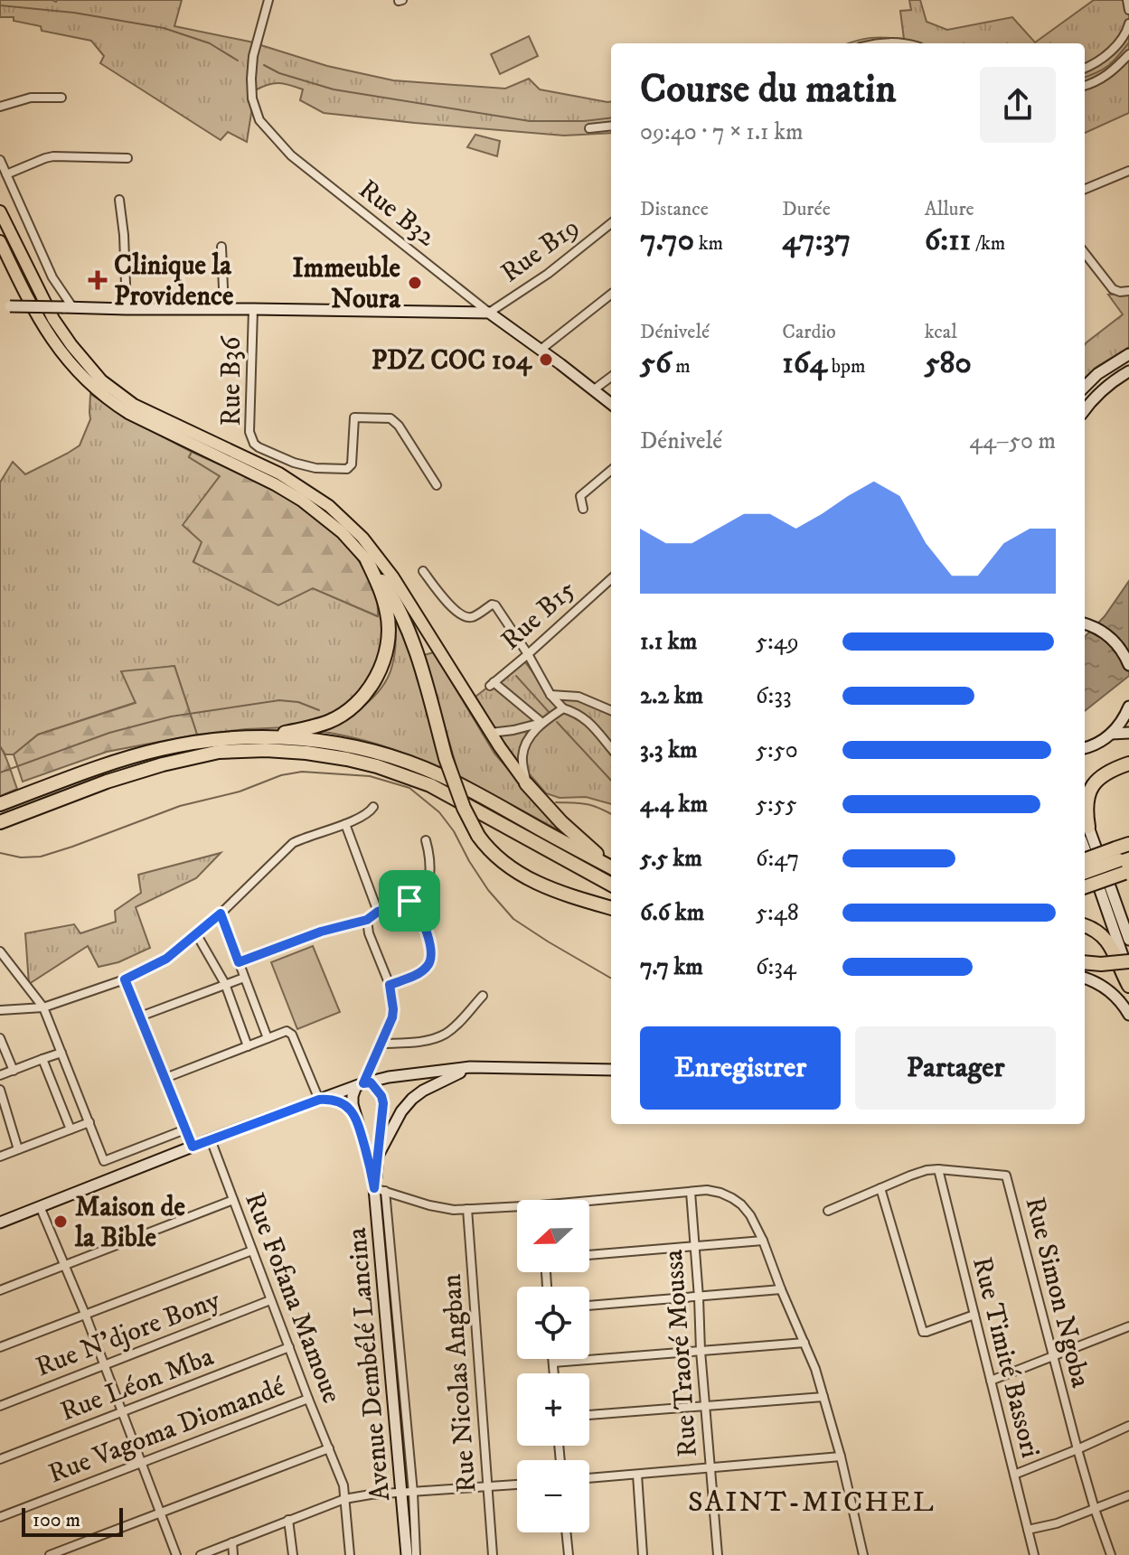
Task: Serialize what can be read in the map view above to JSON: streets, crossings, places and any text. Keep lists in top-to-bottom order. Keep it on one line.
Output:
{"streets":{"street":["Rue B32","Rue B19","Rue B36","Rue B15","Rue Simon Ngoba","Rue Fofana Mamoue","Rue N'djore Bony","Rue Traoré Moussa","Rue Timité Bassori","Avenue Dembélé Lancina","Rue Léon Mba","Rue Nicolas Angban","Rue Vagoma Diomandé"]},"crossings":[["Rue B32","Rue B19"],["Rue Simon Ngoba","Rue Timité Bassori"],["Rue Fofana Mamoue","Rue N'djore Bony"],["Rue Fofana Mamoue","Rue Léon Mba"],["Rue Fofana Mamoue","Rue Vagoma Diomandé"]],"districts":["SAINT-MICHEL"],"places":{"health":["Clinique la Providence"],"other":["Immeuble Noura","PDZ COC 104","Maison de la Bible"]},"scale_bar":"100 m","north":"left","page":{"heading":["Course du matin","09:40 · 7 × 1.1 km"],"stats":[["Distance","7.70 km"],["Durée","47:37"],["Allure","6:11 /km"],["Dénivelé","56 m"],["Cardio","164 bpm"],["kcal","580"]],"chart":["Dénivelé","44–50 m"],"list":[{"name":"1.1 km","note":"5:49"},{"name":"2.2 km","note":"6:33"},{"name":"3.3 km","note":"5:50"},{"name":"4.4 km","note":"5:55"},{"name":"5.5 km","note":"6:47"},{"name":"6.6 km","note":"5:48"},{"name":"7.7 km","note":"6:34"}],"buttons":["Enregistrer","Partager"],"map_buttons":["+","−"],"scale":"100 m"}}
